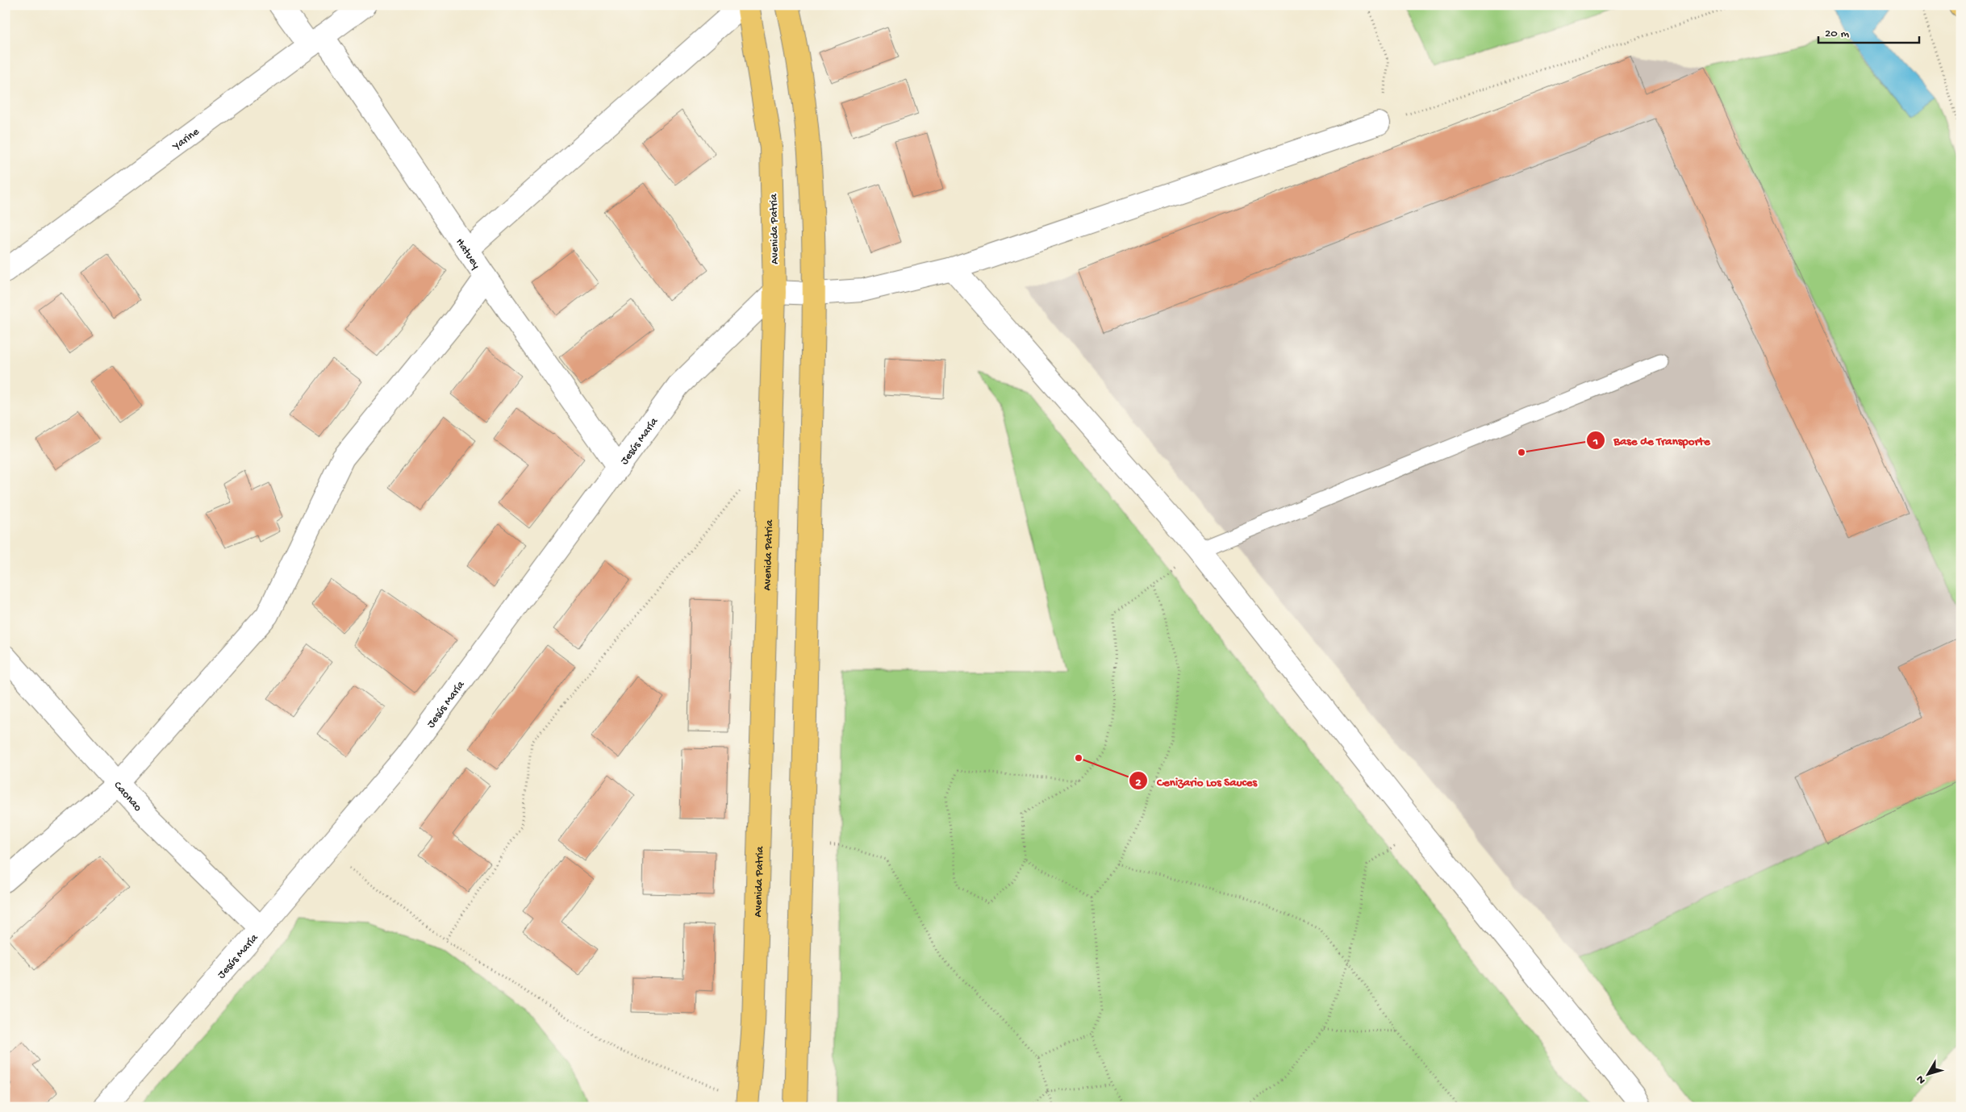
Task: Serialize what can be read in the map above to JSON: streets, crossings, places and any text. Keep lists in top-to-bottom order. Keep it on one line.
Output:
{"streets":{"main road":["Avenida Patria"],"street":["Yarine","Hatuey","Jesús María","Caonao"]},"crossings":[["Yarine","Hatuey"],["Avenida Patria","Jesús María"],["Hatuey","Jesús María"],["Jesús María","Caonao"]],"places":["Base de Transporte","Cenizario Los Sauces"],"scale_bar":"20 m","north":"bottom left"}
